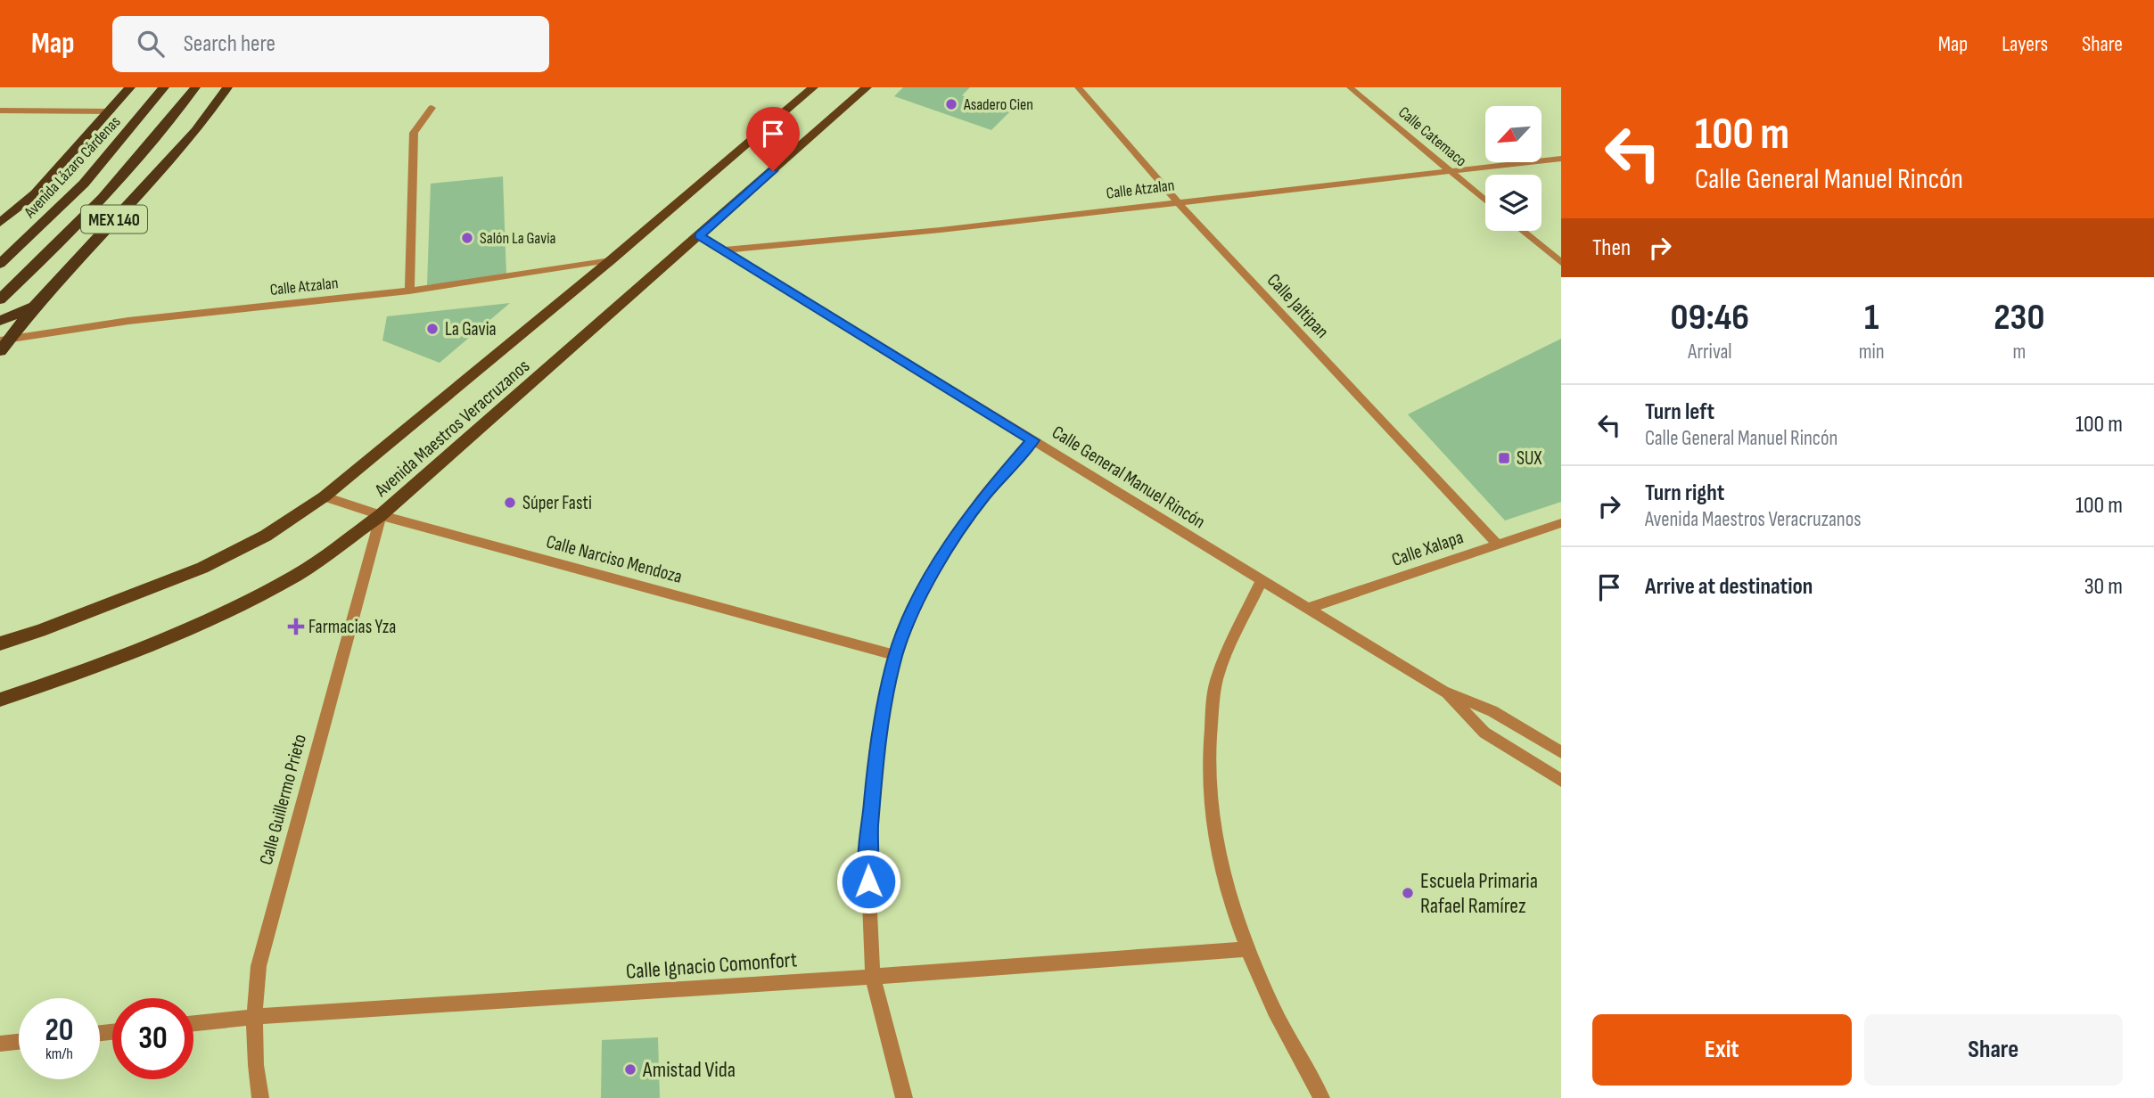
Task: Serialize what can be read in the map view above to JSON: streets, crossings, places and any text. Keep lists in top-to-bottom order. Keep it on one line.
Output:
{"streets":{"highway":["Avenida Lázaro Cárdenas","MEX 140"],"main road":["Avenida Maestros Veracruzanos"],"street":["Calle Catemaco","Calle Atzalan","Calle Jaltipan","Calle General Manuel Rincón","Calle Xalapa","Calle Narciso Mendoza","Calle Guillermo Prieto","Calle Ignacio Comonfort"]},"crossings":[["Calle Catemaco","Calle Atzalan"],["Calle Atzalan","MEX 140"],["Calle Atzalan","Calle Jaltipan"],["Calle Atzalan","Avenida Maestros Veracruzanos"],["Calle Atzalan","Calle General Manuel Rincón"],["Calle Jaltipan","Calle Xalapa"],["Avenida Maestros Veracruzanos","Calle General Manuel Rincón"],["Avenida Maestros Veracruzanos","Calle Narciso Mendoza"],["Avenida Maestros Veracruzanos","Calle Guillermo Prieto"],["Calle General Manuel Rincón","Calle Xalapa"],["Calle Narciso Mendoza","Calle Guillermo Prieto"],["Calle Guillermo Prieto","Calle Ignacio Comonfort"]],"places":{"other":["Asadero Cien","Salón La Gavia","La Gavia","Súper Fasti","Escuela Primaria Rafael Ramírez","Amistad Vida"],"transit":["SUX"],"health":["Farmacias Yza"]},"north":"bottom left","page":{"header":"Map","search":"Search here","nav":["Map","Layers","Share"],"turn":["100 m","Calle General Manuel Rincón"],"then":"Then","eta":["09:46","Arrival","1","min","230","m"],"list":[{"name":"Turn left","note":"Calle General Manuel Rincón","value":"100 m"},{"name":"Turn right","note":"Avenida Maestros Veracruzanos","value":"100 m"},{"name":"Arrive at destination","value":"30 m"}],"speed":"20 km/h","limit":"30","buttons":["Exit","Share"]}}
